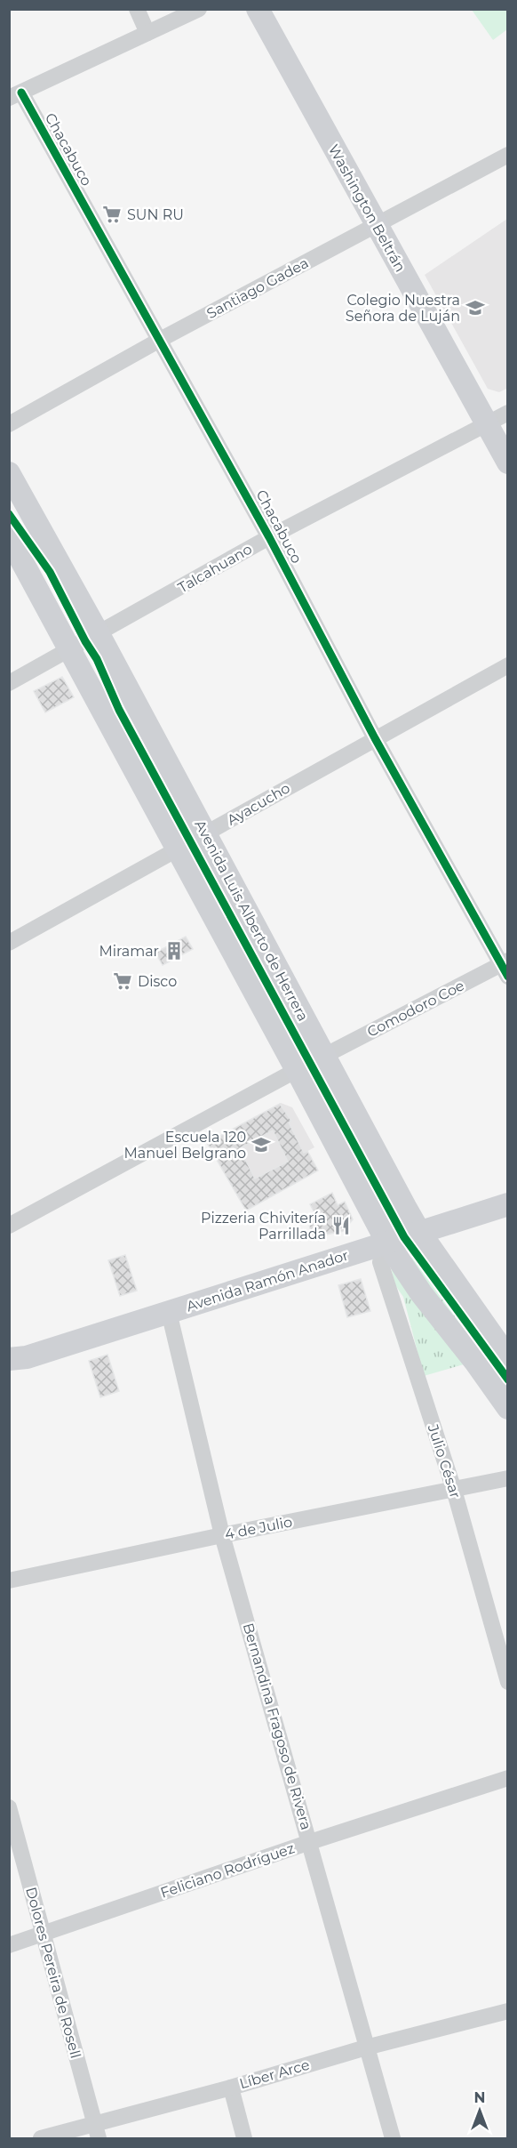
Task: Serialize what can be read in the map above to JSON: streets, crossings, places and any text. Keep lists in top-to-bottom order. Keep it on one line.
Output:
{"streets":{"main road":["Washington Beltrán","Avenida Luis Alberto de Herrera","Avenida Ramón Anador"],"street":["Chacabuco","Santiago Gadea","Talcahuano","Ayacucho","Comodoro Coe","Julio César","4 de Julio","Bernandina Fragoso de Rivera","Feliciano Rodríguez","Dolores Pereira de Rosell","Líber Arce"]},"crossings":[["Chacabuco","Santiago Gadea"],["Chacabuco","Talcahuano"],["Chacabuco","Ayacucho"],["Chacabuco","Comodoro Coe"],["Washington Beltrán","Santiago Gadea"],["Washington Beltrán","Talcahuano"],["Talcahuano","Avenida Luis Alberto de Herrera"],["Ayacucho","Avenida Luis Alberto de Herrera"],["Avenida Luis Alberto de Herrera","Comodoro Coe"],["Avenida Luis Alberto de Herrera","Avenida Ramón Anador"],["Avenida Luis Alberto de Herrera","Julio César"],["Avenida Ramón Anador","Julio César"],["Avenida Ramón Anador","Bernandina Fragoso de Rivera"],["Julio César","4 de Julio"],["4 de Julio","Bernandina Fragoso de Rivera"],["Bernandina Fragoso de Rivera","Feliciano Rodríguez"],["Bernandina Fragoso de Rivera","Líber Arce"],["Feliciano Rodríguez","Dolores Pereira de Rosell"],["Dolores Pereira de Rosell","Líber Arce"]],"places":{"supermarket":["SUN RU","Disco"],"school or university":["Colegio Nuestra Señora de Luján","Escuela 120 Manuel Belgrano"],"building":["Miramar"],"restaurant":["Pizzeria Chivitería Parrillada"]},"north":"top"}
